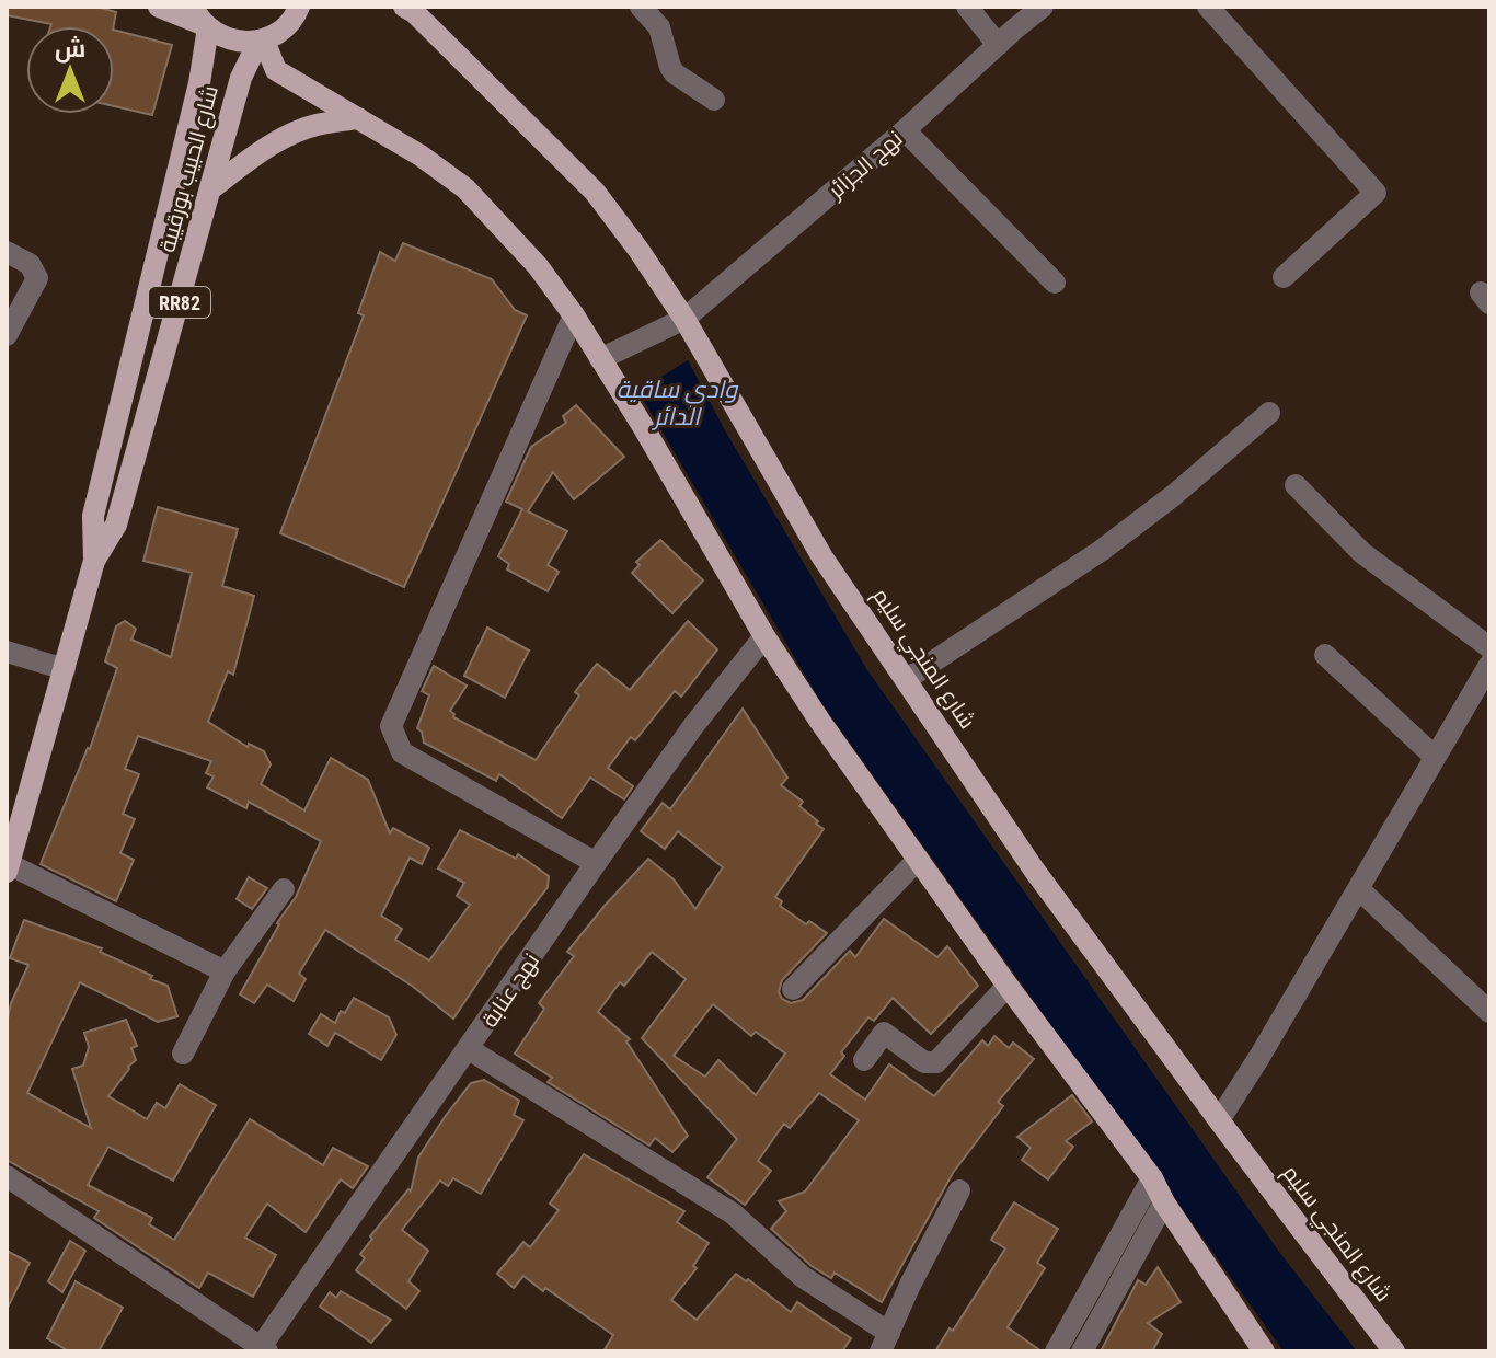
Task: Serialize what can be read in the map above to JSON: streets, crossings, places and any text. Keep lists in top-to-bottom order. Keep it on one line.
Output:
{"streets":{"main road":["شارع الحبيب بورقيبة","RR82","شارع المنجي سليم"],"street":["نهج الجزائر","نهج عنابة"]},"crossings":[["نهج الجزائر","شارع المنجي سليم"]],"water":["وادي ساقية الدائر"],"north":"top"}
